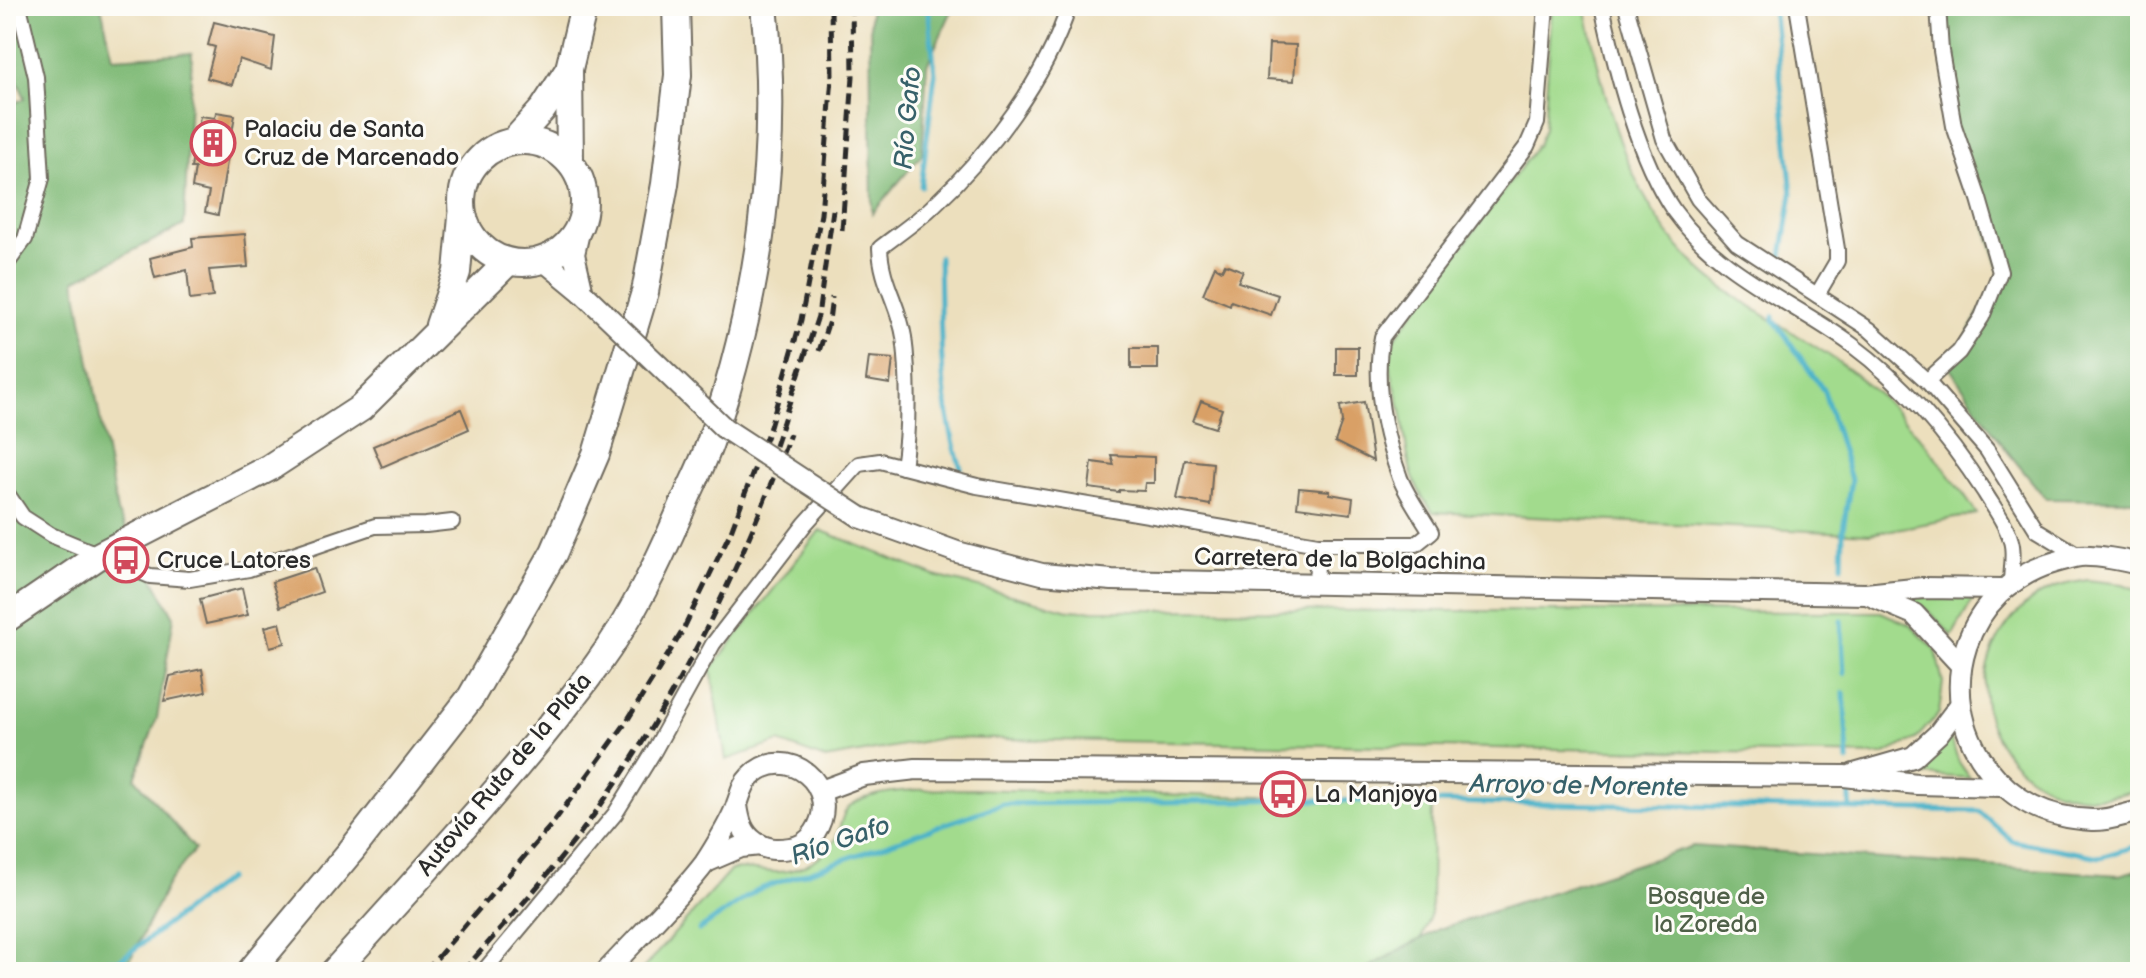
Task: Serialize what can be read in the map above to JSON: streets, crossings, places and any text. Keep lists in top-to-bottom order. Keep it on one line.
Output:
{"streets":{"highway":["Autovía Ruta de la Plata"],"street":["Carretera de la Bolgachina"]},"water":["Río Gafo","Arroyo de Morente"],"parks":["Bosque de la Zoreda"],"places":{"building":["Palaciu de Santa Cruz de Marcenado"],"bus stop":["Cruce Latores","La Manjoya"]}}
